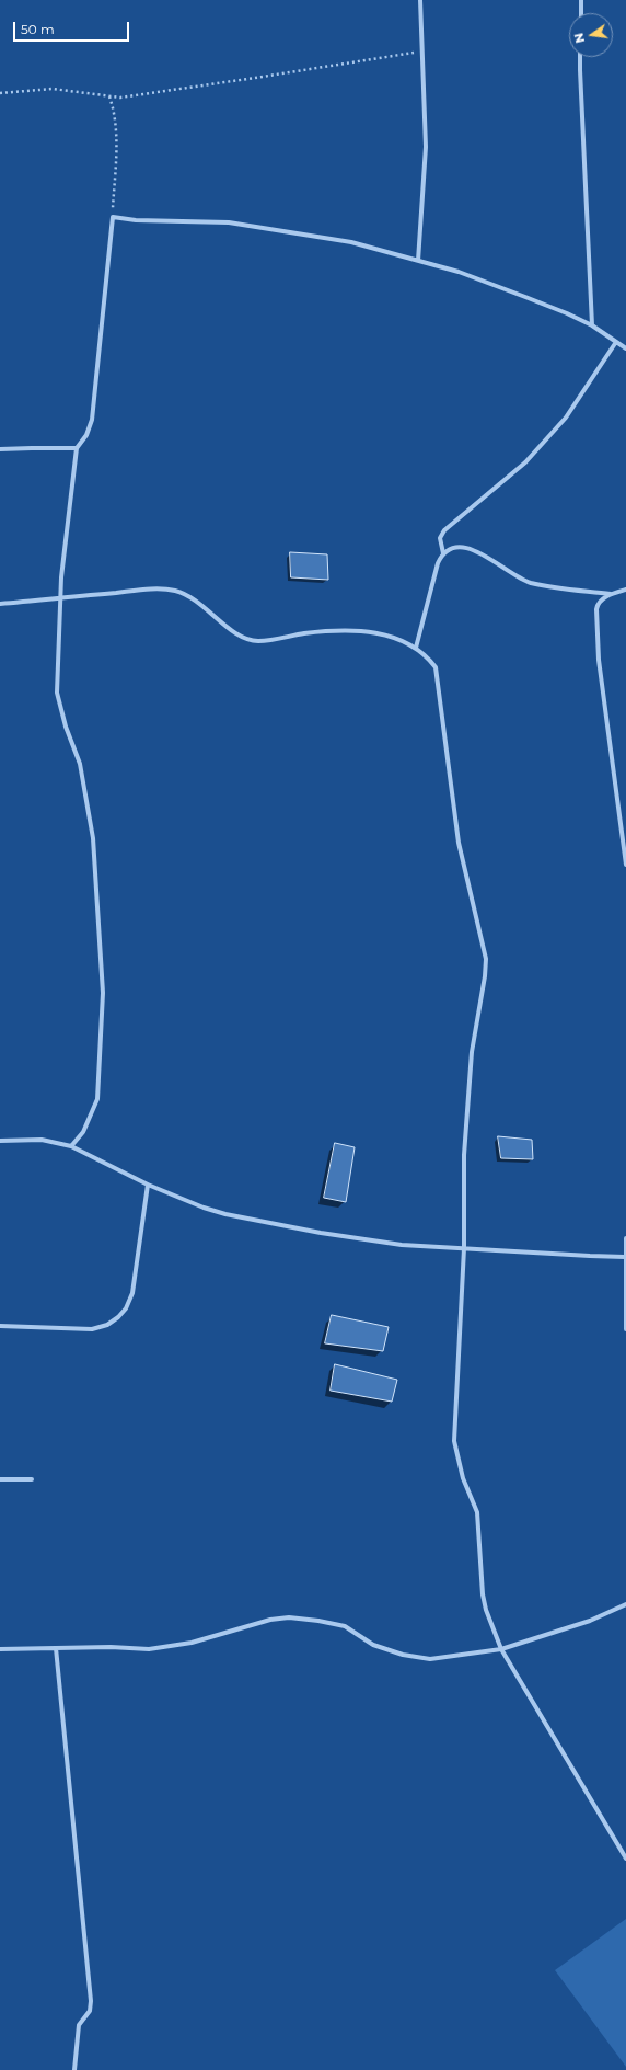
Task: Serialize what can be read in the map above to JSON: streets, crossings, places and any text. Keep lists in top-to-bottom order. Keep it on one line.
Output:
{"scale_bar":"50 m","north":"left"}
